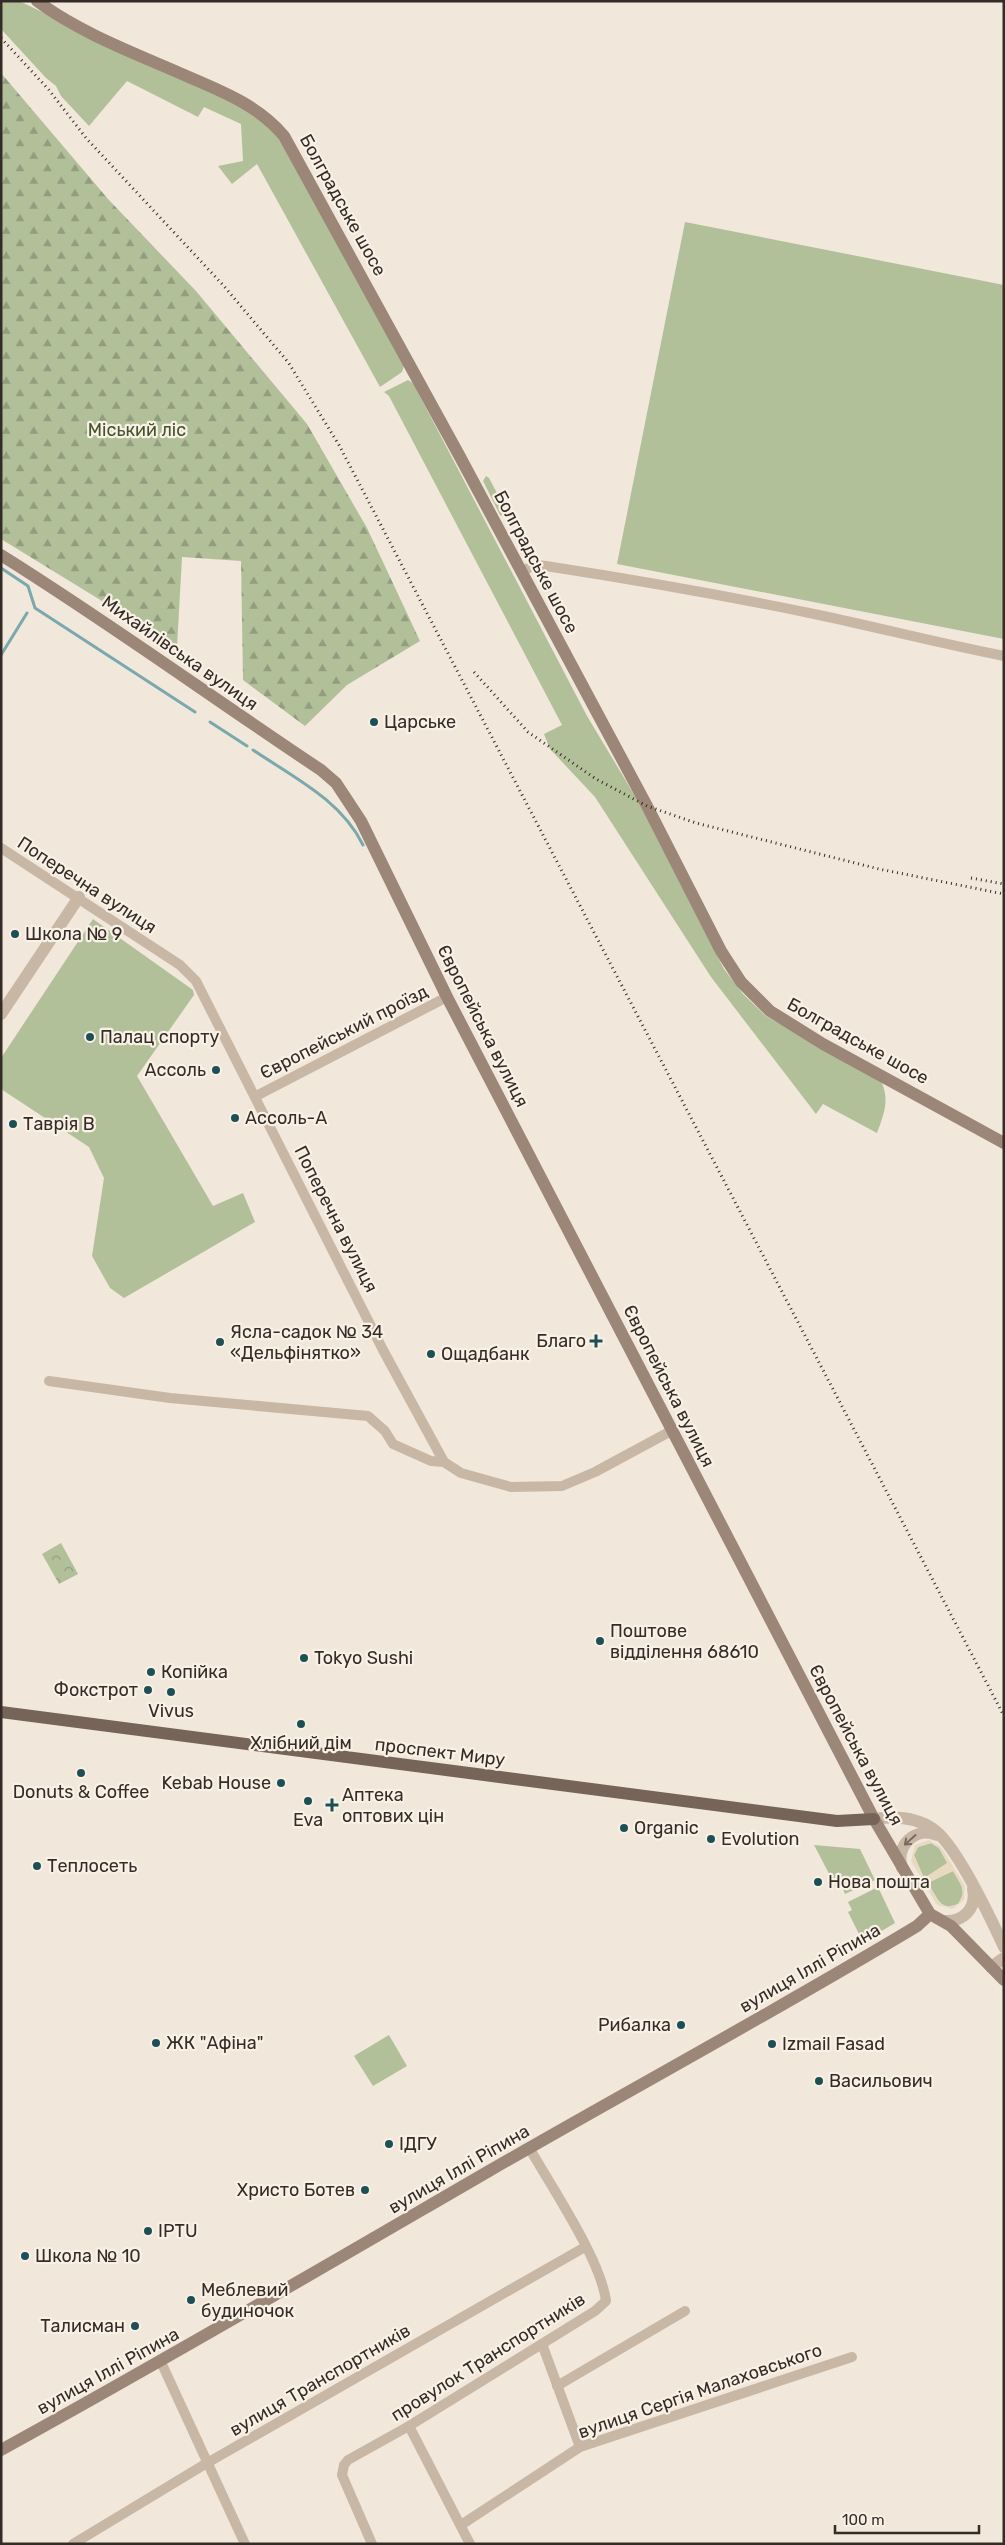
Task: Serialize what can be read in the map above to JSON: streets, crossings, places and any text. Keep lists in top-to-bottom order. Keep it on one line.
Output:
{"streets":{"main road":["Болградське шосе","Михайлівська вулиця","Європейська вулиця","проспект Миру","вулиця Іллі Ріпина"],"street":["Поперечна вулиця","Європейський проїзд","провулок Транспортників","вулиця Транспортників","вулиця Сергія Малаховського"]},"crossings":[["Михайлівська вулиця","Європейська вулиця"],["Поперечна вулиця","Європейський проїзд"],["Європейська вулиця","Європейський проїзд"],["Європейська вулиця","проспект Миру"],["Європейська вулиця","вулиця Іллі Ріпина"],["вулиця Іллі Ріпина","провулок Транспортників"],["провулок Транспортників","вулиця Транспортників"]],"parks":["Міський ліс"],"places":{"other":["Царське","Школа № 9","Палац спорту","Ассоль","Ассоль-А","Таврія В","Ясла-садок № 34 «Дельфінятко»","Ощадбанк","Поштове відділення 68610","Tokyo Sushi","Копійка","Фокстрот","Vivus","Хлібний дім","Donuts & Coffee","Kebab House","Eva","Organic","Evolution","Теплосеть","Нова пошта","Рибалка","ЖК \"Афіна\"","Izmail Fasad","Васильович","ІДГУ","Христо Ботев","IPTU","Школа № 10","Меблевий будиночок","Талисман"],"health":["Благо","Аптека оптових цін"]},"scale_bar":"100 m"}
